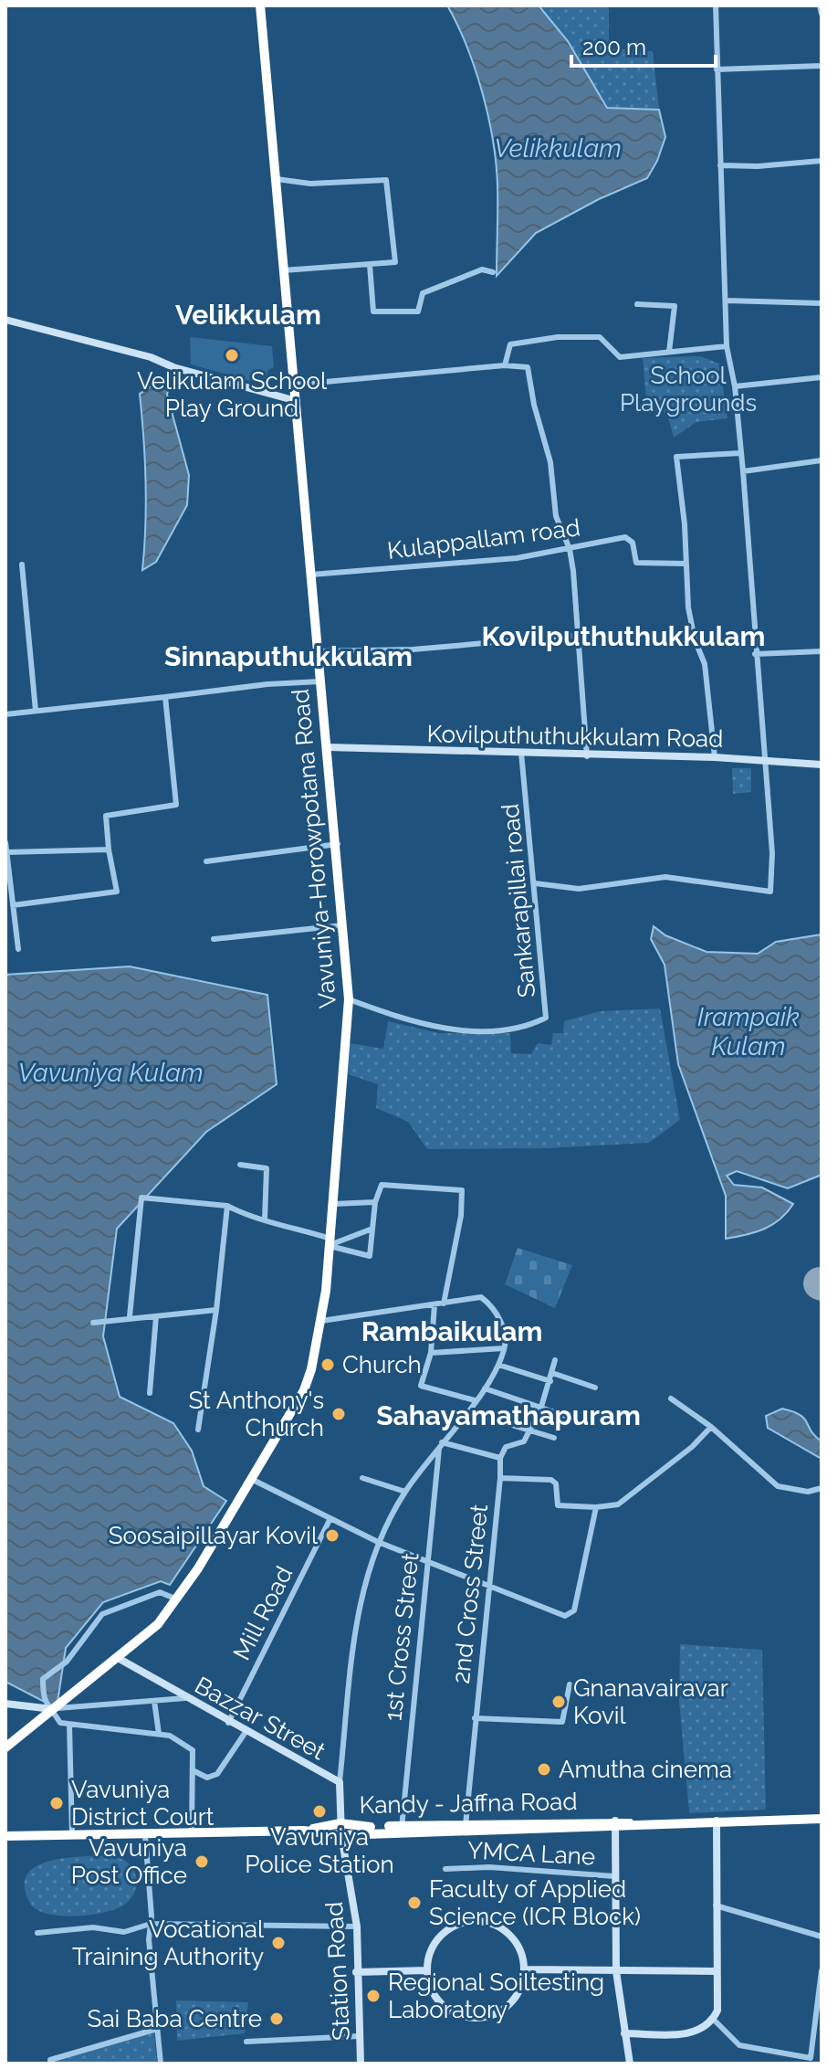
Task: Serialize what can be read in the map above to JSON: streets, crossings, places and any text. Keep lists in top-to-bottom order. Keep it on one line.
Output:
{"streets":{"highway":["Vavuniya-Horowpotana Road","Kandy - Jaffna Road"],"street":["Kulappallam road","Kovilputhuthukkulam Road","Sankarapillai road","2nd Cross Street","Mill Road","1st Cross Street","Bazzar Street","YMCA Lane","Station Road"]},"crossings":[["Kulappallam road","Vavuniya-Horowpotana Road"],["Kovilputhuthukkulam Road","Vavuniya-Horowpotana Road"],["Kovilputhuthukkulam Road","Sankarapillai road"],["Vavuniya-Horowpotana Road","Sankarapillai road"],["Vavuniya-Horowpotana Road","Bazzar Street"],["2nd Cross Street","Kandy - Jaffna Road"],["Mill Road","Bazzar Street"],["1st Cross Street","Kandy - Jaffna Road"],["Bazzar Street","Kandy - Jaffna Road"],["Bazzar Street","Station Road"],["Kandy - Jaffna Road","Station Road"]],"districts":["Velikkulam","Kovilputhuthukkulam","Sinnaputhukkulam","Rambaikulam","Sahayamathapuram"],"water":["Velikkulam","Irampaik Kulam","Vavuniya Kulam"],"parks":["School Playgrounds"],"places":["Velikulam School Play Ground","Church","St Anthony's Church","Soosaipillayar Kovil","Gnanavairavar Kovil","Amutha cinema","Vavuniya District Court","Vavuniya Police Station","Vavuniya Post Office","Faculty of Applied Science (ICR Block)","Vocational Training Authority","Regional Soiltesting Laboratory","Sai Baba Centre"],"scale_bar":"200 m"}
